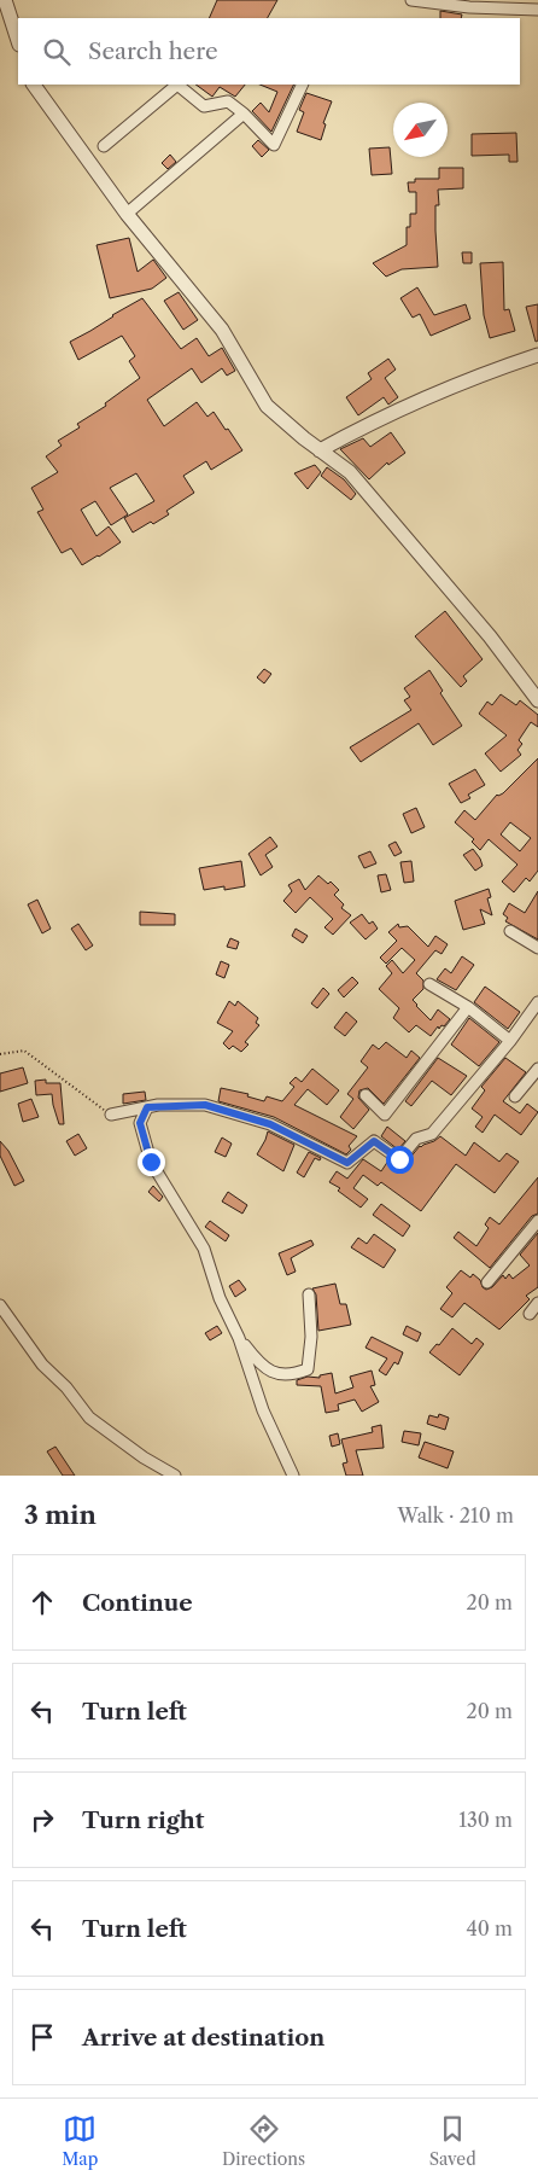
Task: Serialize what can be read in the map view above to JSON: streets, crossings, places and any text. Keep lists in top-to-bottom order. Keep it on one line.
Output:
{"north":"bottom left","page":{"search":"Search here","heading":["3 min","Walk · 210 m"],"list":[["Continue","20 m"],["Turn left","20 m"],["Turn right","130 m"],["Turn left","40 m"],"Arrive at destination"],"nav":["Map","Directions","Saved"]}}
